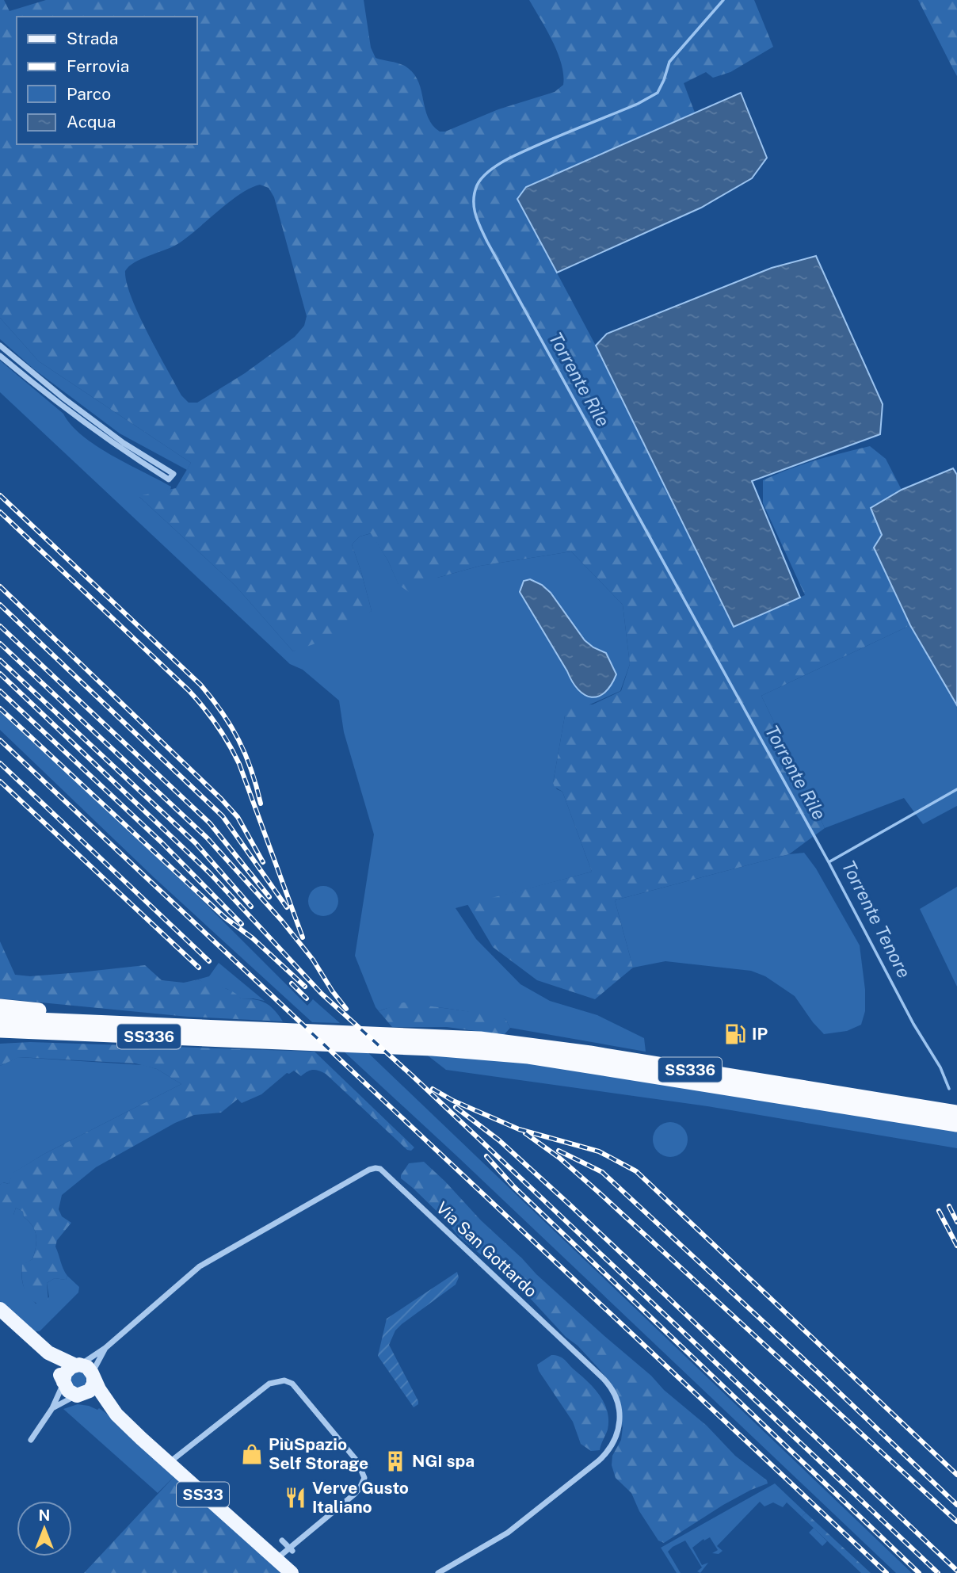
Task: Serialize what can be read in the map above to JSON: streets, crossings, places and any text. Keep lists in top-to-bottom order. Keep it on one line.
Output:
{"streets":{"highway":["SS336"],"main road":["SS33"],"street":["Via San Gottardo"]},"crossings":[["Via San Gottardo","SS33"]],"water":["Torrente Rile","Torrente Tenore"],"places":{"fuel station":["IP"],"shop":["PiùSpazio Self Storage"],"building":["NGI spa"],"restaurant":["Verve Gusto Italiano"]},"legend":["Strada","Ferrovia","Parco","Acqua"],"north":"top"}
